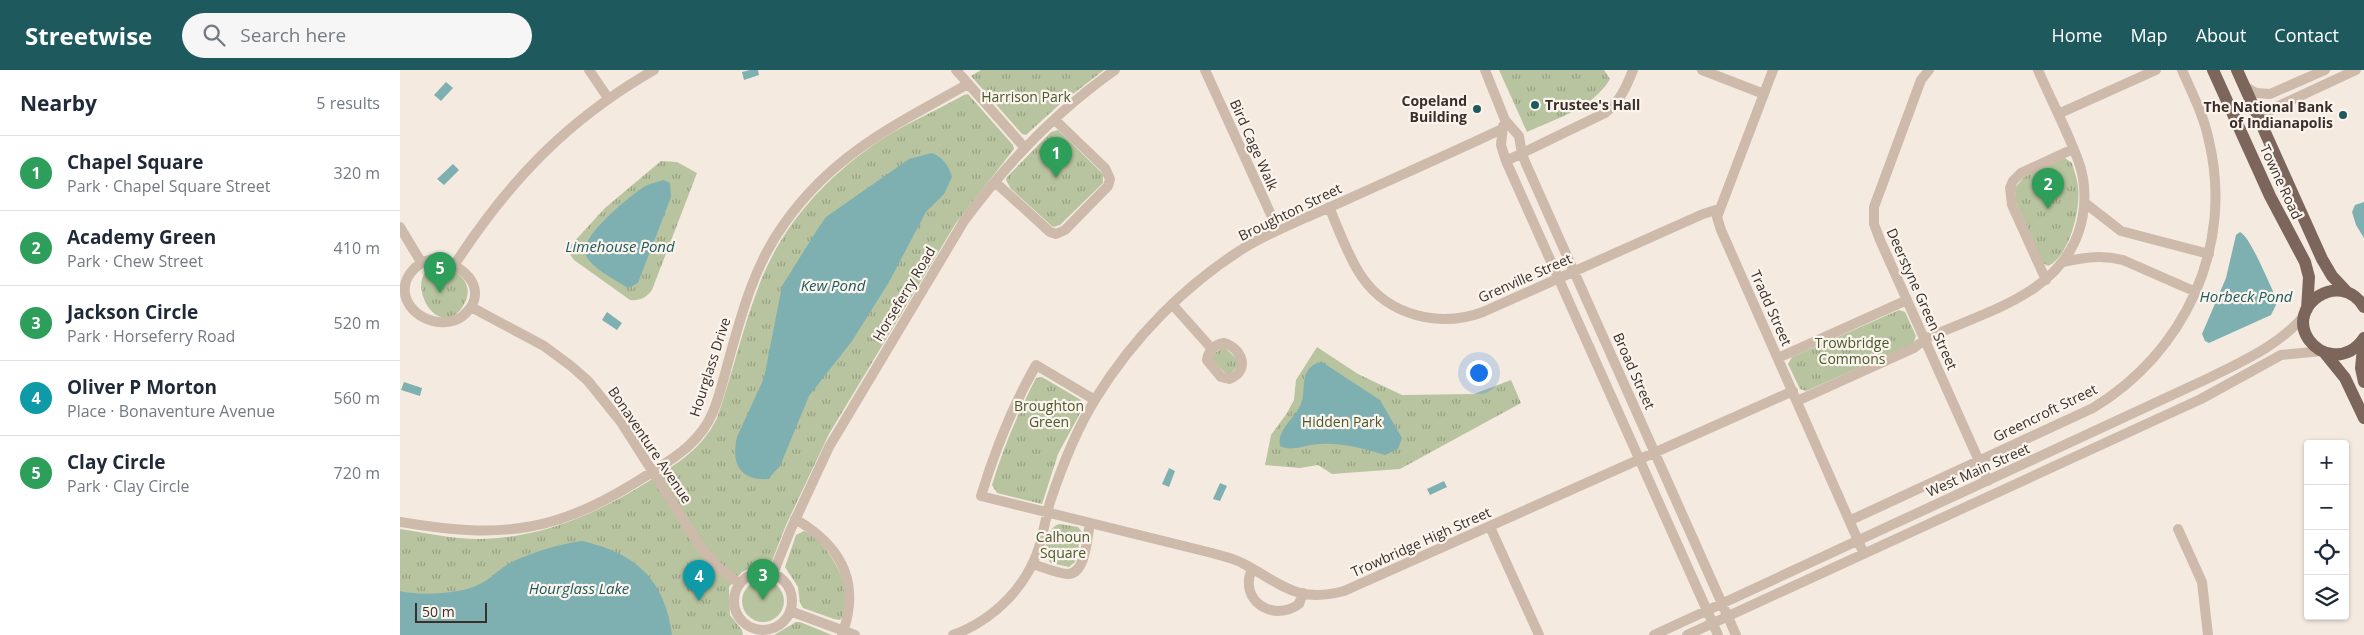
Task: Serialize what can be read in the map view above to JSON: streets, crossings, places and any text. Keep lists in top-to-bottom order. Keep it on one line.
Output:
{"streets":{"main road":["Towne Road"],"street":["Bird Cage Walk","Broughton Street","Grenville Street","Horseferry Road","Deerstyne Green Street","Tradd Street","Hourglass Drive","Broad Street","Greencroft Street","Bonaventure Avenue","West Main Street","Trowbridge High Street"]},"crossings":[["Bird Cage Walk","Broughton Street"],["Towne Road","West Main Street"],["Broughton Street","Grenville Street"],["Broughton Street","Broad Street"],["Broughton Street","Trowbridge High Street"],["Grenville Street","Tradd Street"],["Grenville Street","Broad Street"],["Horseferry Road","Bonaventure Avenue"],["Deerstyne Green Street","Greencroft Street"],["Deerstyne Green Street","West Main Street"],["Deerstyne Green Street","Trowbridge High Street"],["Tradd Street","Greencroft Street"],["Tradd Street","West Main Street"],["Tradd Street","Trowbridge High Street"],["Hourglass Drive","Bonaventure Avenue"],["Broad Street","West Main Street"],["Broad Street","Trowbridge High Street"]],"water":["Limehouse Pond","Kew Pond","Horbeck Pond","Hourglass Lake"],"parks":["Harrison Park","Trowbridge Commons","Broughton Green","Hidden Park","Calhoun Square"],"places":["Trustee's Hall","Copeland Building","The National Bank of Indianapolis"],"scale_bar":"50 m","page":{"header":"Streetwise","search":"Search here","nav":["Home","Map","About","Contact"],"heading":["Nearby","5 results"],"list":[{"mark":"1","name":"Chapel Square","note":"Park · Chapel Square Street","value":"320 m"},{"mark":"2","name":"Academy Green","note":"Park · Chew Street","value":"410 m"},{"mark":"3","name":"Jackson Circle","note":"Park · Horseferry Road","value":"520 m"},{"mark":"4","name":"Oliver P Morton","note":"Place · Bonaventure Avenue","value":"560 m"},{"mark":"5","name":"Clay Circle","note":"Park · Clay Circle","value":"720 m"}],"pins":["1","2","5","3","4"],"map_buttons":["+","−"],"scale":"50 m"}}
